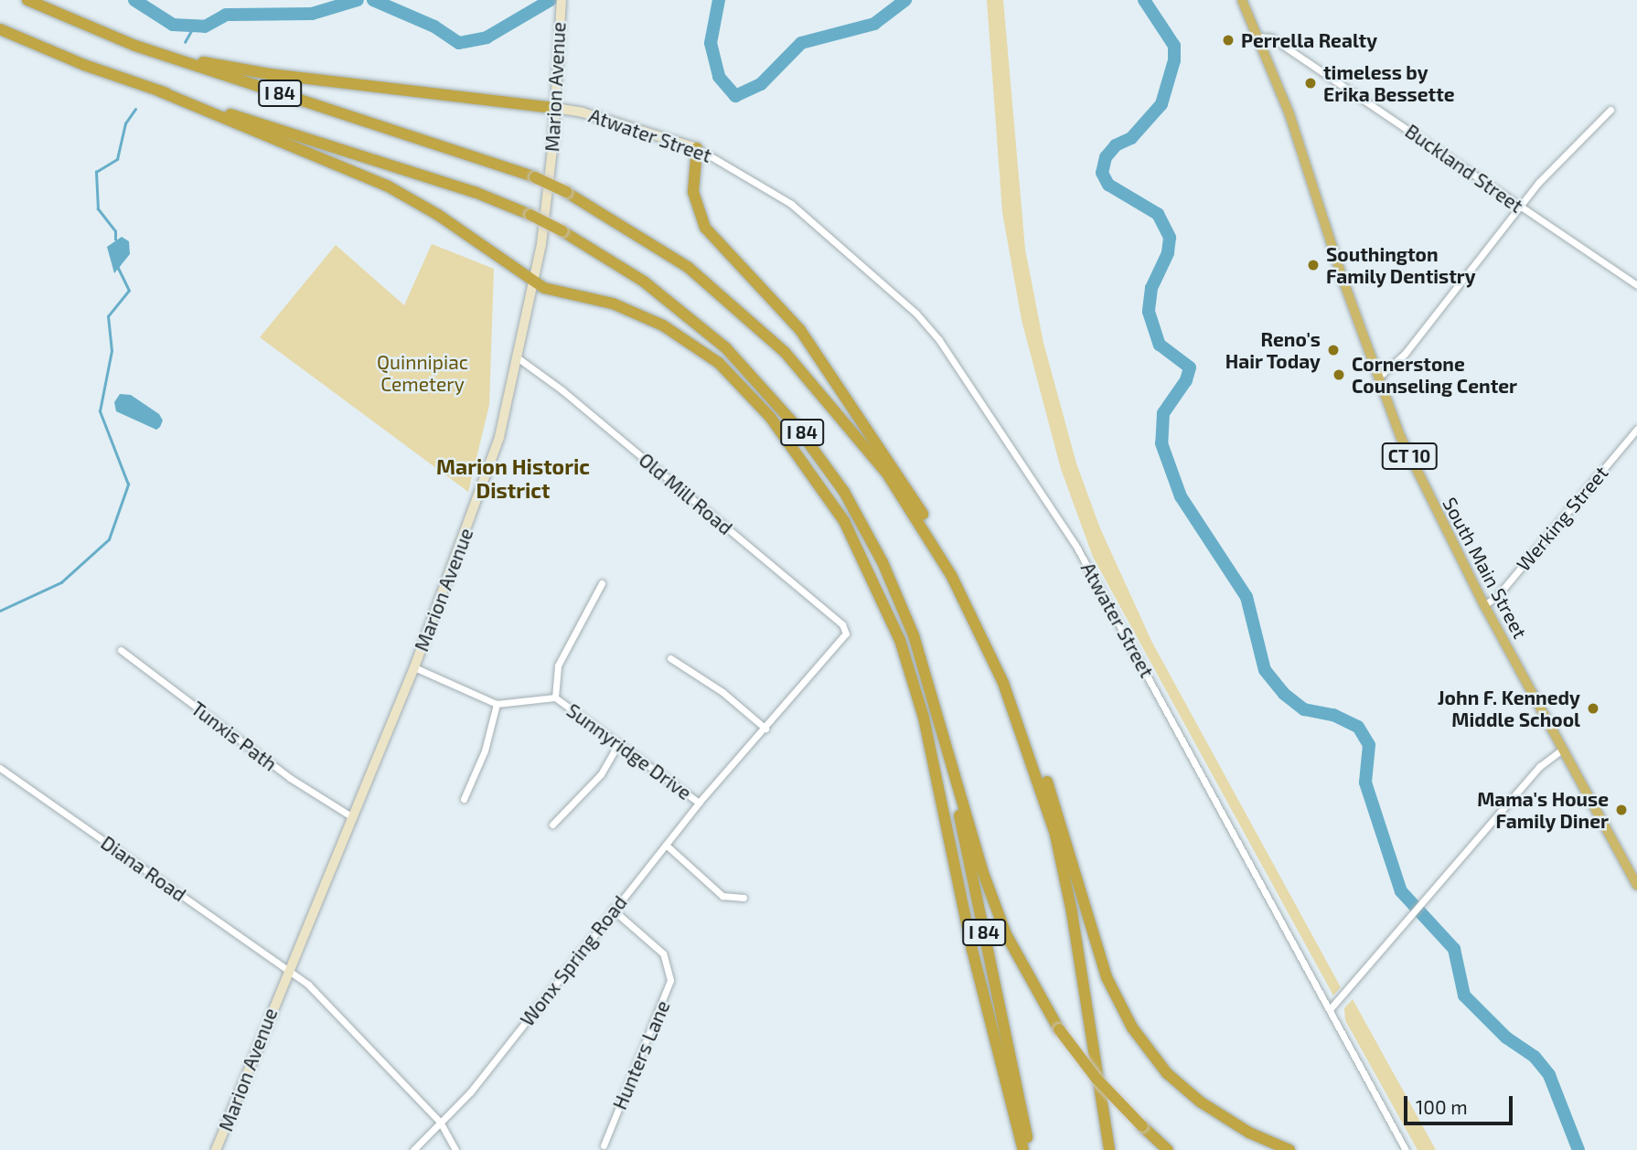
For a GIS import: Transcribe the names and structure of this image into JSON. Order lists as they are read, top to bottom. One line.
{"streets":{"highway":["I 84","CT 10","South Main Street"],"main road":["Marion Avenue","Atwater Street"],"street":["Buckland Street","Old Mill Road","Werking Street","Tunxis Path","Sunnyridge Drive","Diana Road","Wonx Spring Road","Hunters Lane"]},"crossings":[["Marion Avenue","Atwater Street"],["Marion Avenue","Old Mill Road"],["Marion Avenue","Tunxis Path"],["Marion Avenue","Sunnyridge Drive"],["Marion Avenue","Diana Road"],["Buckland Street","South Main Street"],["Old Mill Road","Wonx Spring Road"],["Werking Street","South Main Street"],["Sunnyridge Drive","Wonx Spring Road"],["Wonx Spring Road","Hunters Lane"]],"districts":["Marion Historic District"],"parks":["Quinnipiac Cemetery"],"places":["Perrella Realty","timeless by Erika Bessette","Southington Family Dentistry","Reno's Hair Today","Cornerstone Counseling Center","John F. Kennedy Middle School","Mama's House Family Diner"],"scale_bar":"100 m"}
